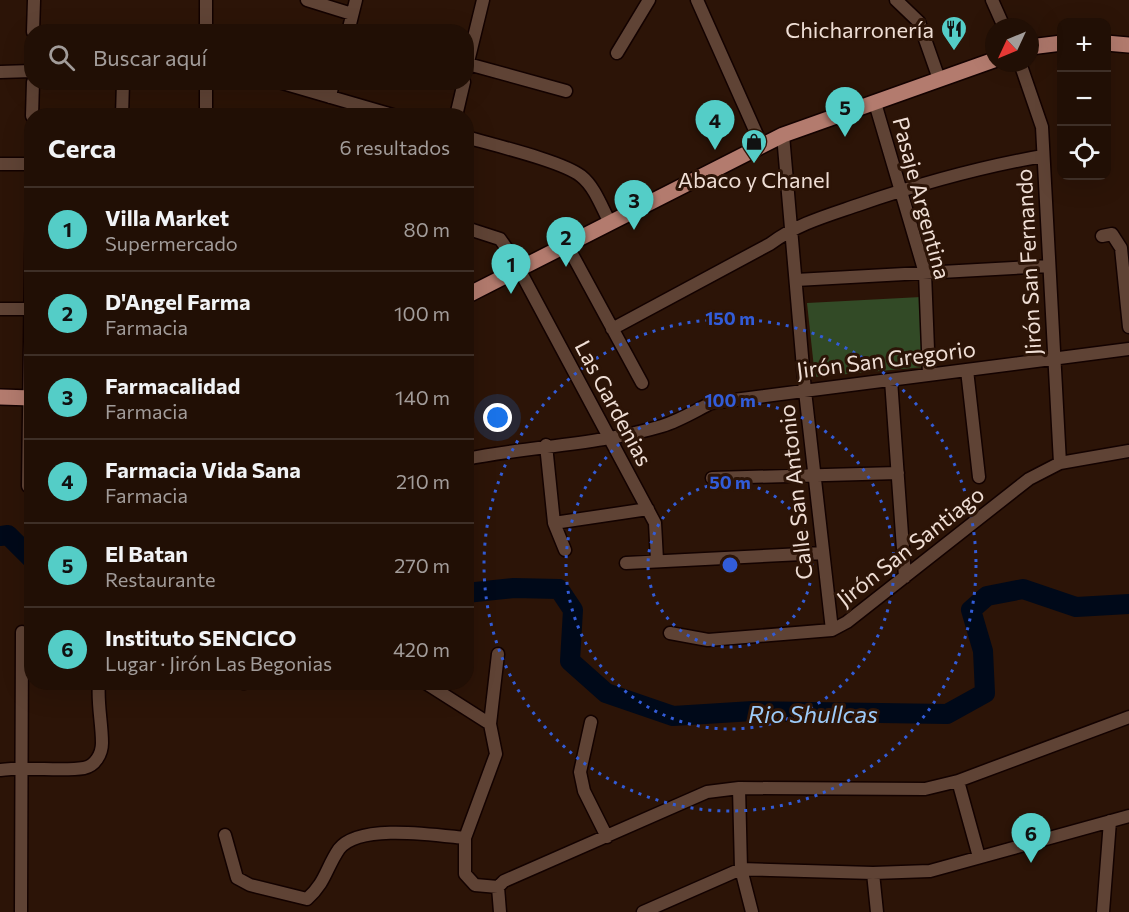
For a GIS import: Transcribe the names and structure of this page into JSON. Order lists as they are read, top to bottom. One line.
{"streets":{"street":["Pasaje Argentina","Jirón San Fernando","Jirón San Gregorio","Las Gardenias","Calle San Antonio","Jirón San Santiago"]},"crossings":[["Pasaje Argentina","Jirón San Gregorio"],["Jirón San Fernando","Jirón San Gregorio"],["Jirón San Fernando","Jirón San Santiago"],["Jirón San Gregorio","Las Gardenias"],["Jirón San Gregorio","Calle San Antonio"],["Calle San Antonio","Jirón San Santiago"]],"water":["Rio Shullcas"],"places":{"restaurant":["Chicharronería"],"shop":["Abaco y Chanel"]},"north":"bottom left","page":{"map_buttons":["+","−"],"search":"Buscar aquí","pins":["5","4","3","2","1","6"],"heading":["Cerca","6 resultados"],"list":[{"mark":"1","name":"Villa Market","note":"Supermercado","value":"80 m"},{"mark":"2","name":"D'Angel Farma","note":"Farmacia","value":"100 m"},{"mark":"3","name":"Farmacalidad","note":"Farmacia","value":"140 m"},{"mark":"4","name":"Farmacia Vida Sana","note":"Farmacia","value":"210 m"},{"mark":"5","name":"El Batan","note":"Restaurante","value":"270 m"},{"mark":"6","name":"Instituto SENCICO","note":"Lugar · Jirón Las Begonias","value":"420 m"}]},"rings":["150 m","100 m","50 m"]}
